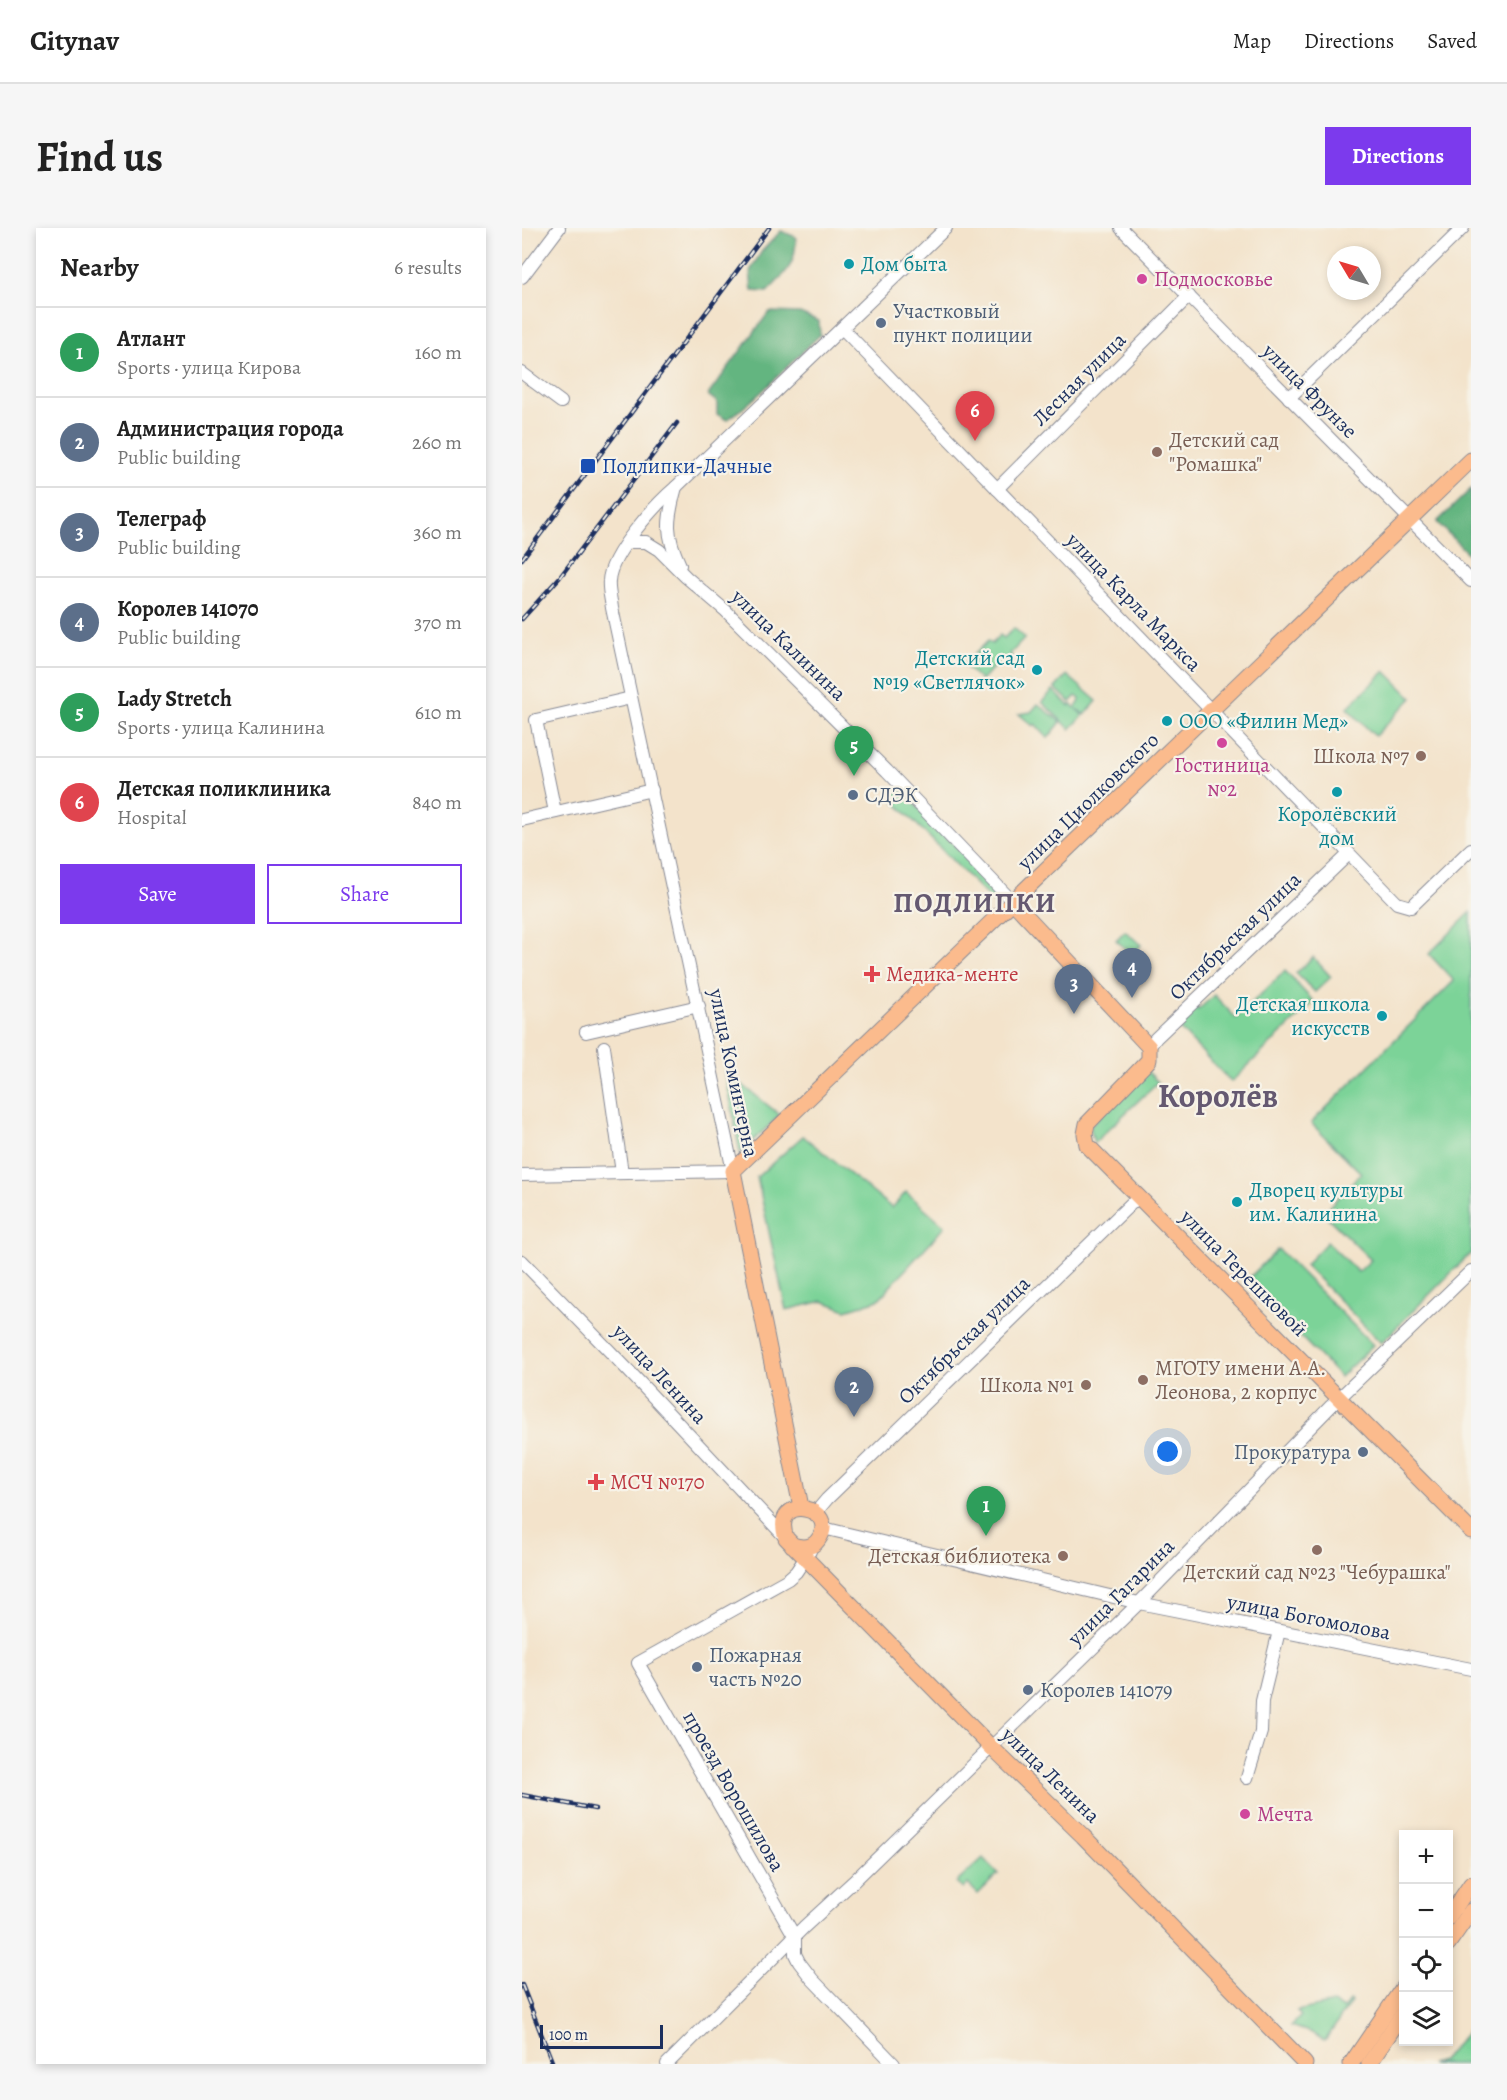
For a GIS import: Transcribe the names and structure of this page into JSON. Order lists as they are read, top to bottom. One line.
{"streets":{"main road":["улица Калинина","улица Циолковского","улица Коминтерна","улица Терешковой","улица Ленина"],"street":["Лесная улица","улица Фрунзе","улица Карла Маркса","Октябрьская улица","улица Гагарина","улица Богомолова","проезд Ворошилова"]},"crossings":[["Лесная улица","улица Фрунзе"],["Лесная улица","улица Карла Маркса"],["улица Фрунзе","улица Циолковского"],["улица Карла Маркса","улица Циолковского"],["улица Карла Маркса","Октябрьская улица"],["улица Карла Маркса","улица Коминтерна"],["улица Калинина","улица Циолковского"],["улица Калинина","Октябрьская улица"],["улица Калинина","улица Коминтерна"],["улица Калинина","улица Терешковой"],["улица Циолковского","улица Коминтерна"],["Октябрьская улица","улица Коминтерна"],["Октябрьская улица","улица Терешковой"],["Октябрьская улица","улица Ленина"],["Октябрьская улица","улица Богомолова"],["Октябрьская улица","проезд Ворошилова"],["улица Коминтерна","улица Ленина"],["улица Коминтерна","улица Богомолова"],["улица Коминтерна","проезд Ворошилова"],["улица Терешковой","улица Гагарина"],["улица Ленина","улица Гагарина"],["улица Ленина","улица Богомолова"],["улица Ленина","проезд Ворошилова"],["улица Гагарина","улица Богомолова"],["улица Гагарина","проезд Ворошилова"],["улица Богомолова","проезд Ворошилова"]],"districts":["ПОДЛИПКИ","Королёв"],"places":{"other":["Дом быта","Подмосковье","Участковый пункт полиции","Детский сад \"Ромашка\"","Детский сад №19 «Светлячок»","ООО «Филин Мед»","Гостиница №2","Школа №7","Королёвский дом","СДЭК","Детская школа искусств","Дворец культуры им. Калинина","МГОТУ имени А.А. Леонова, 2 корпус","Школа №1","Прокуратура","Детский сад №23 \"Чебурашка\"","Детская библиотека","Пожарная часть №20","Королев 141079","Мечта"],"transit":["Подлипки-Дачные"],"health":["Медика-менте","МСЧ №170"]},"scale_bar":"100 m","north":"top left","page":{"header":"Citynav","nav":["Map","Directions","Saved"],"buttons":["Directions",["Save","Share"]],"title":"Find us","heading":["Nearby","6 results"],"list":[{"mark":"1","name":"Атлант","note":"Sports · улица Кирова","value":"160 m"},{"mark":"2","name":"Администрация города","note":"Public building","value":"260 m"},{"mark":"3","name":"Телеграф","note":"Public building","value":"360 m"},{"mark":"4","name":"Королев 141070","note":"Public building","value":"370 m"},{"mark":"5","name":"Lady Stretch","note":"Sports · улица Калинина","value":"610 m"},{"mark":"6","name":"Детская поликлиника","note":"Hospital","value":"840 m"}],"pins":["6","5","4","3","2","1"],"map_buttons":["+","−"],"scale":"100 m"}}
